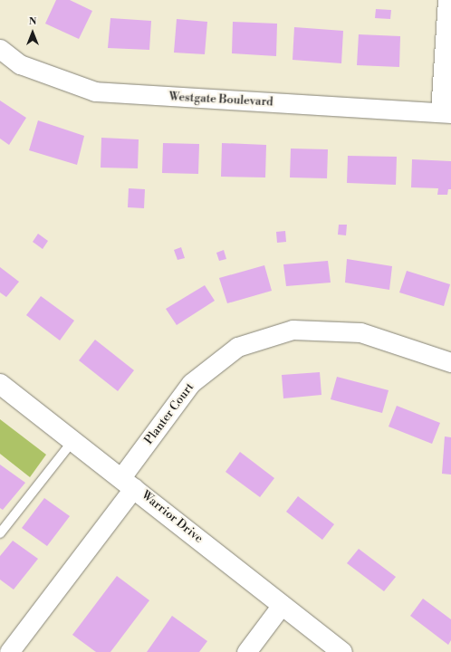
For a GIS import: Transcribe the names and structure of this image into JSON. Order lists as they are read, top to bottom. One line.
{"streets":{"street":["Westgate Boulevard","Planter Court","Warrior Drive"]},"crossings":[["Planter Court","Warrior Drive"]],"north":"top"}
